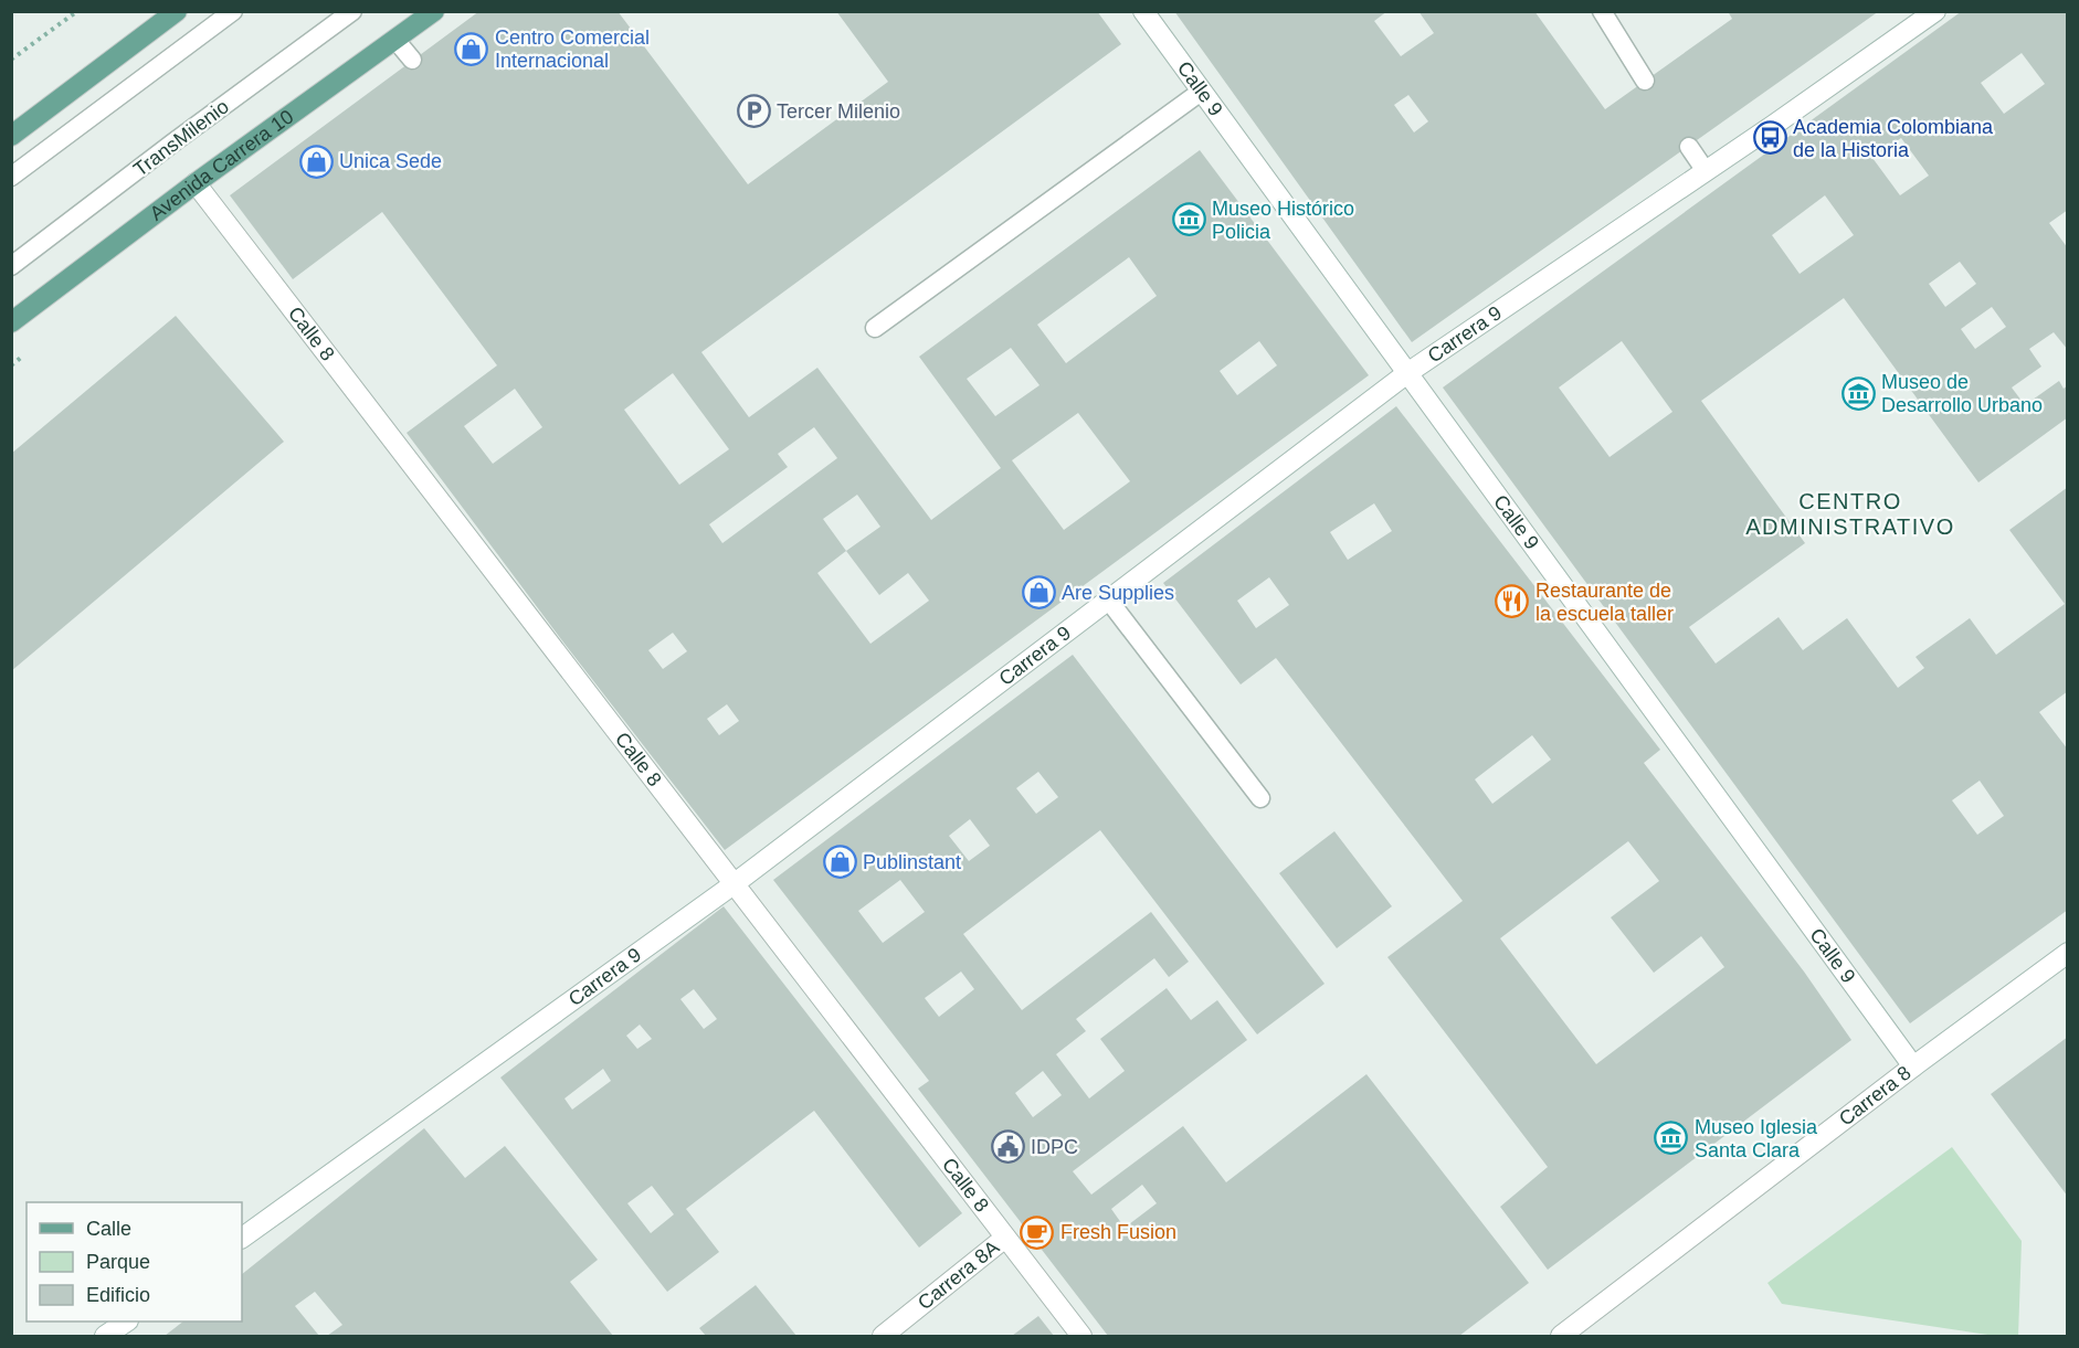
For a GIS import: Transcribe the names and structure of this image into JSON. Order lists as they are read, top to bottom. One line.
{"streets":{"main road":["Avenida Carrera 10"],"street":["Calle 9","Carrera 9","Calle 8","Carrera 8","Carrera 8A"],"lane":["TransMilenio"]},"crossings":[["Calle 9","Carrera 9"],["Calle 9","Carrera 8"],["Avenida Carrera 10","Calle 8"],["Carrera 9","Calle 8"],["Calle 8","Carrera 8A"]],"districts":["CENTRO ADMINISTRATIVO"],"places":{"shop":["Centro Comercial Internacional","Unica Sede","Are Supplies","Publinstant"],"parking":["Tercer Milenio"],"bus stop":["Academia Colombiana de la Historia"],"museum":["Museo Histórico Policia","Museo de Desarrollo Urbano","Museo Iglesia Santa Clara"],"restaurant":["Restaurante de la escuela taller"],"public building":["IDPC"],"cafe":["Fresh Fusion"]},"legend":["Calle","Parque","Edificio"]}
